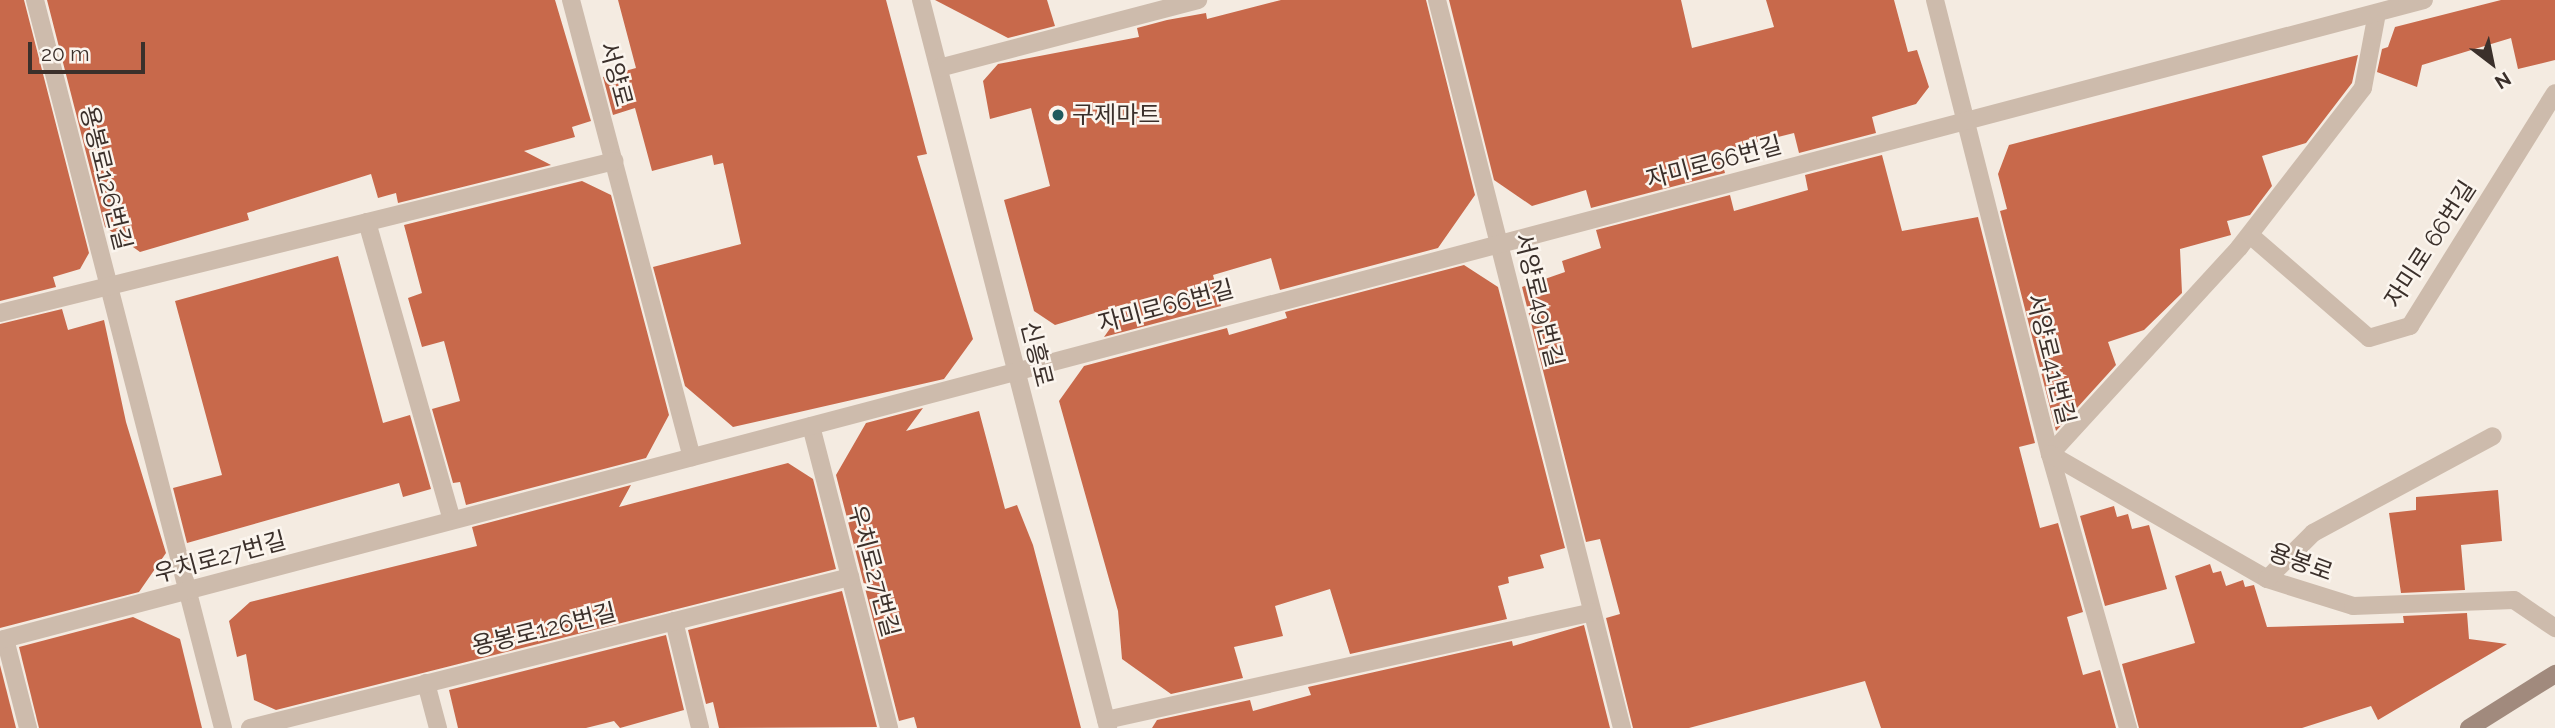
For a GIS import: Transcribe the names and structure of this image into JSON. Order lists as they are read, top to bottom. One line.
{"streets":{"lane":["서양로","자미로66번길","용봉로126번길","자미로 66번길","서양로49번길","신흥로","서양로41번길","우치로27번길","용봉로"]},"crossings":[["서양로","용봉로126번길"],["자미로66번길","서양로49번길"],["자미로66번길","신흥로"],["자미로66번길","서양로41번길"],["자미로66번길","우치로27번길"],["용봉로126번길","우치로27번길"],["서양로49번길","신흥로"],["신흥로","우치로27번길"],["서양로41번길","용봉로"]],"places":["구제마트"],"scale_bar":"20 m","north":"bottom right"}
